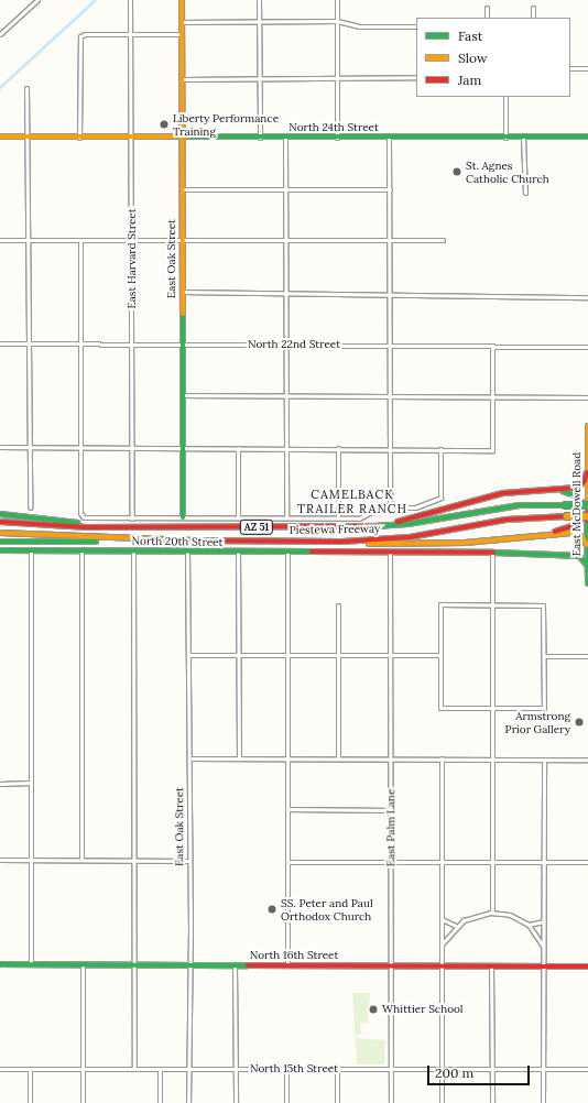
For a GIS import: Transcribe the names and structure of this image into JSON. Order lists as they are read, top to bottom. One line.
{"streets":{"main road":["North 24th Street","East Oak Street","East McDowell Road","AZ 51","Piestewa Freeway","North 20th Street","North 16th Street"],"street":["East Harvard Street","North 22nd Street","East Palm Lane","North 15th Street"]},"crossings":[["North 24th Street","East Harvard Street"],["North 24th Street","East Oak Street"],["East Harvard Street","North 22nd Street"],["East Oak Street","North 22nd Street"],["East Oak Street","North 20th Street"],["East Oak Street","North 16th Street"],["East Oak Street","North 15th Street"],["East McDowell Road","Piestewa Freeway"],["East McDowell Road","North 20th Street"],["North 20th Street","East Palm Lane"],["East Palm Lane","North 16th Street"],["East Palm Lane","North 15th Street"]],"districts":["CAMELBACK TRAILER RANCH"],"places":["Liberty Performance Training","St. Agnes Catholic Church","Armstrong Prior Gallery","SS. Peter and Paul Orthodox Church","Whittier School"],"legend":["Fast","Slow","Jam"],"scale_bar":"200 m"}
